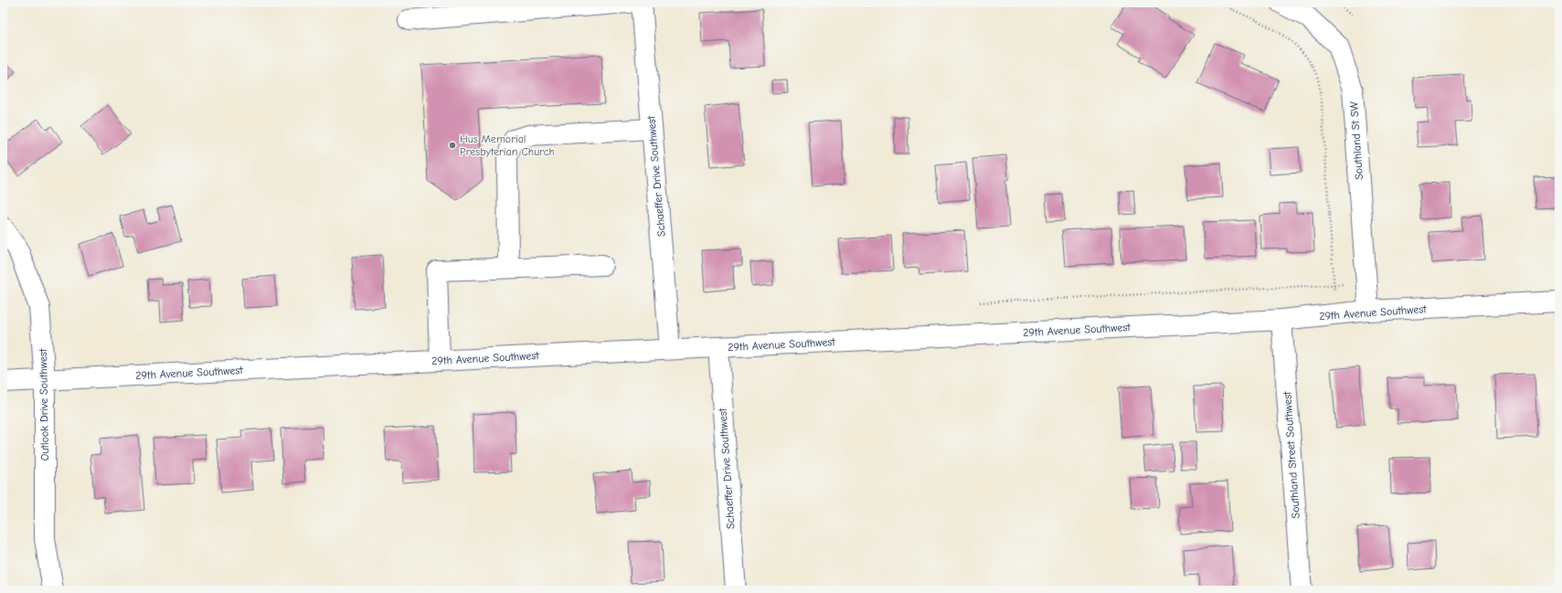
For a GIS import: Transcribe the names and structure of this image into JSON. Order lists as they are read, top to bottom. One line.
{"streets":{"street":["Southland St SW","Schaeffer Drive Southwest","29th Avenue Southwest","Outlook Drive Southwest","Southland Street Southwest"]},"crossings":[["Southland St SW","29th Avenue Southwest"],["Schaeffer Drive Southwest","29th Avenue Southwest"],["29th Avenue Southwest","Outlook Drive Southwest"],["29th Avenue Southwest","Southland Street Southwest"]],"places":["Hus Memorial Presbyterian Church"]}
